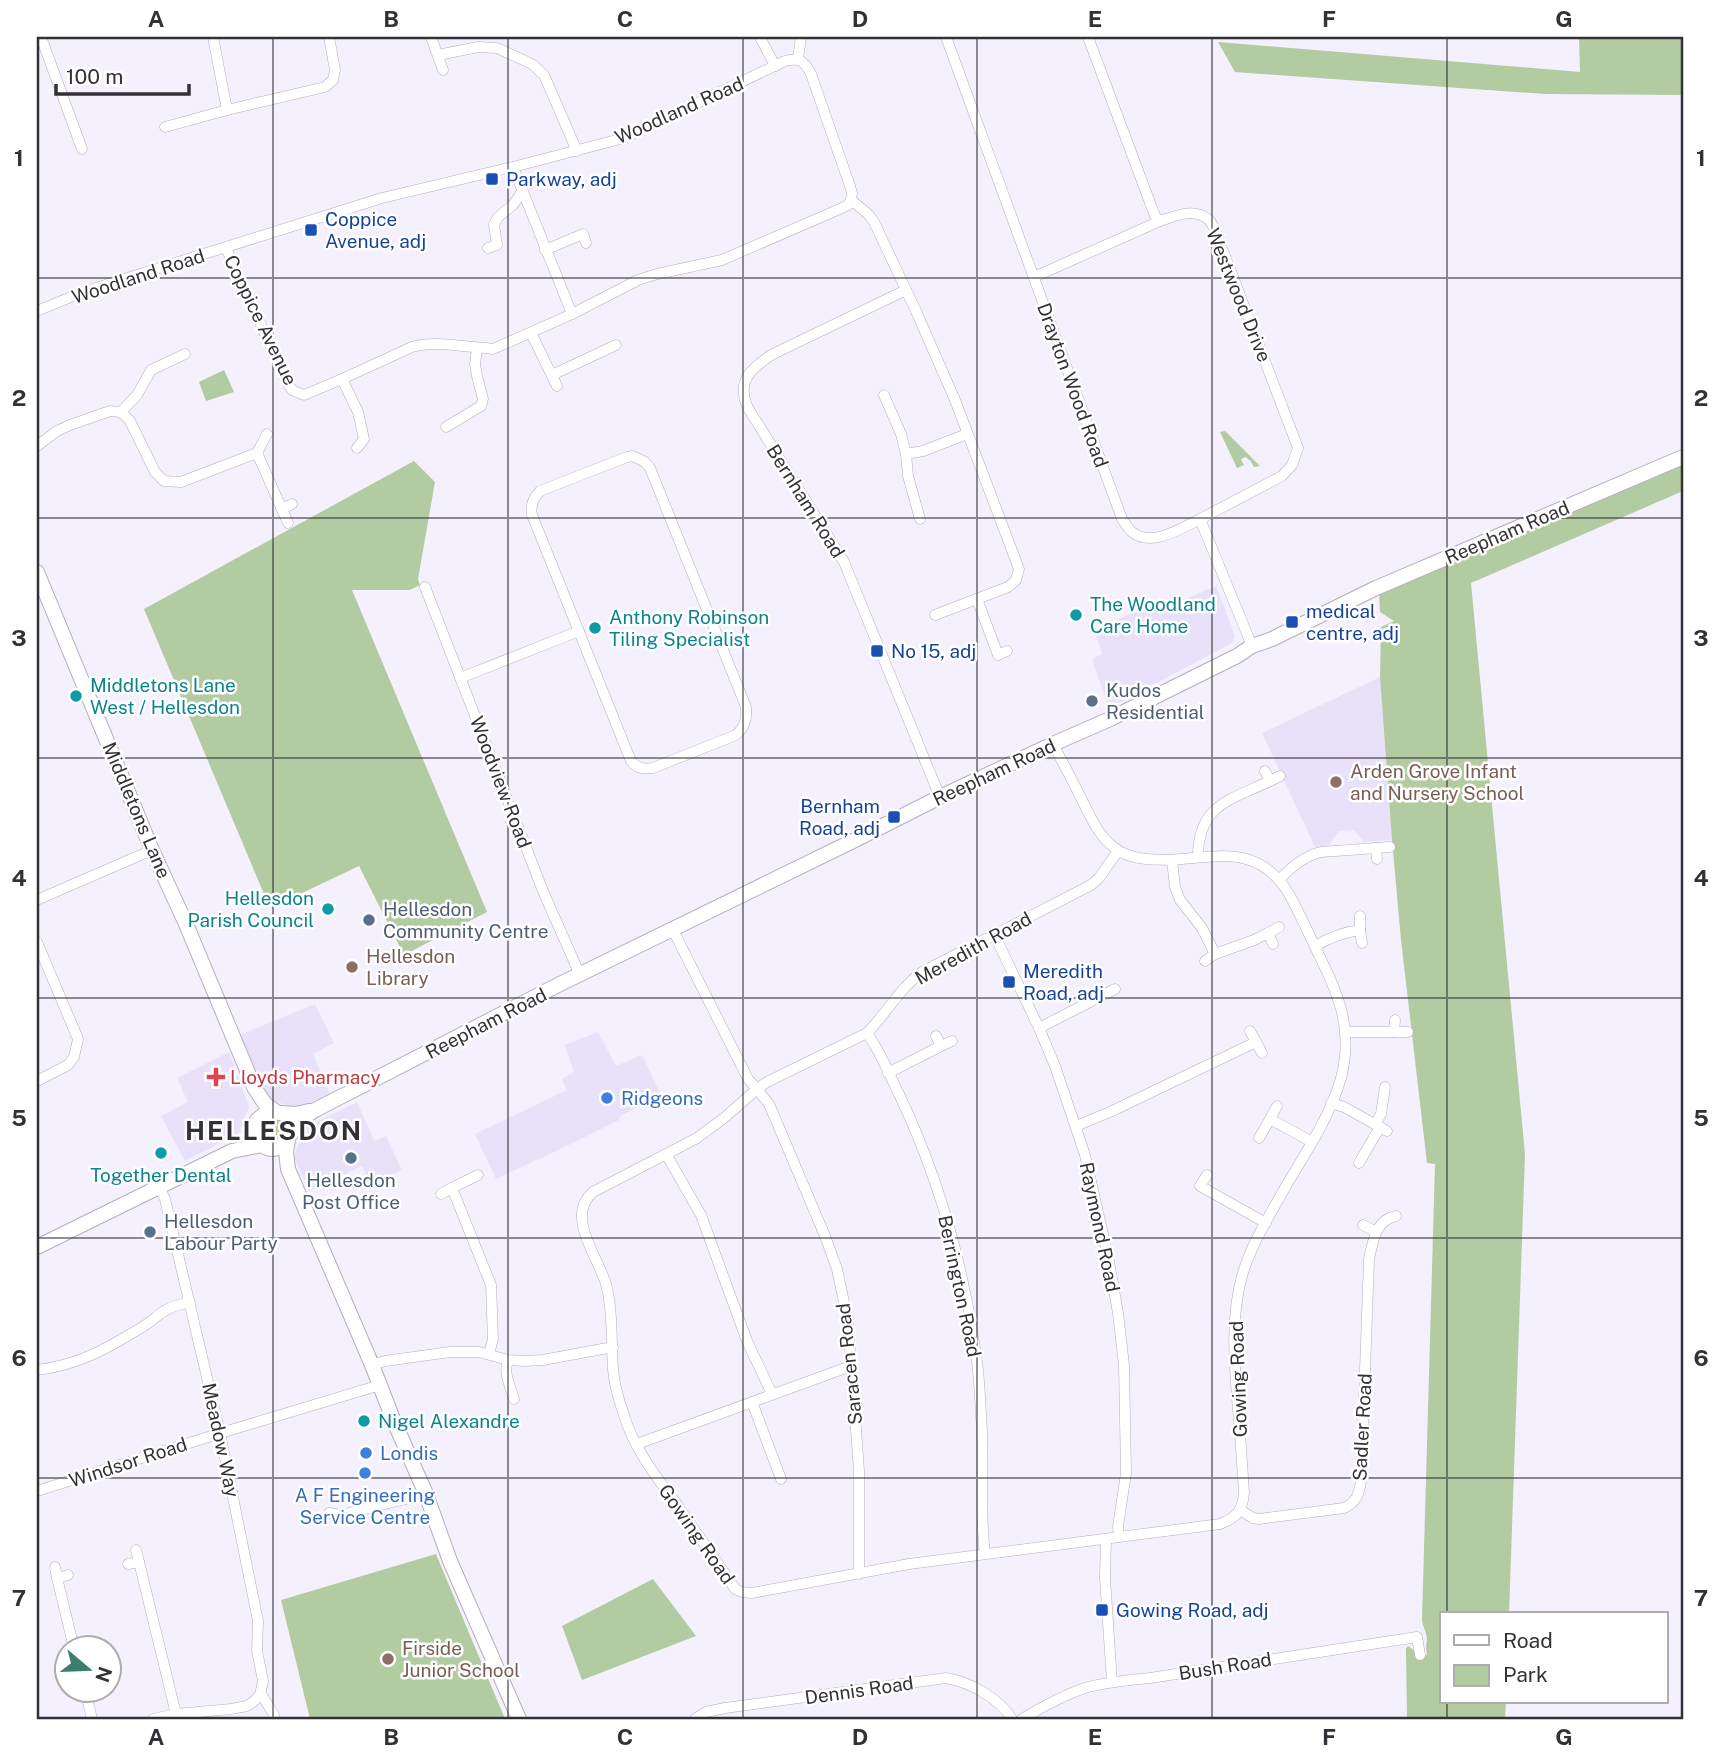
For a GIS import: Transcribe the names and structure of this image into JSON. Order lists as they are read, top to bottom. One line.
{"streets":{"street":["Woodland Road","Westwood Drive","Coppice Avenue","Drayton Wood Road","Bernham Road","Reepham Road","Woodview Road","Middletons Lane","Meredith Road","Raymond Road","Berrington Road","Saracen Road","Gowing Road","Sadler Road","Meadow Way","Windsor Road","Bush Road","Dennis Road"]},"crossings":[["Woodland Road","Coppice Avenue"],["Westwood Drive","Drayton Wood Road"],["Bernham Road","Reepham Road"],["Reepham Road","Woodview Road"],["Reepham Road","Middletons Lane"],["Reepham Road","Meadow Way"],["Meredith Road","Raymond Road"],["Meredith Road","Berrington Road"],["Meredith Road","Saracen Road"],["Meredith Road","Gowing Road"],["Raymond Road","Gowing Road"],["Berrington Road","Gowing Road"],["Saracen Road","Gowing Road"],["Gowing Road","Sadler Road"],["Meadow Way","Windsor Road"]],"districts":["HELLESDON"],"places":{"transit":["Parkway, adj","Coppice Avenue, adj","medical centre, adj","No 15, adj","Bernham Road, adj","Meredith Road, adj","Gowing Road, adj"],"other":["The Woodland Care Home","Anthony Robinson Tiling Specialist","Middletons Lane West / Hellesdon","Kudos Residential","Arden Grove Infant and Nursery School","Hellesdon Parish Council","Hellesdon Community Centre","Hellesdon Library","Ridgeons","Together Dental","Hellesdon Post Office","Hellesdon Labour Party","Nigel Alexandre","Londis","A F Engineering Service Centre","Firside Junior School"],"health":["Lloyds Pharmacy"]},"legend":["Road","Park"],"scale_bar":"100 m","north":"right","grid":{"columns":["A","B","C","D","E","F","G"],"rows":["1","2","3","4","5","6","7"]}}
